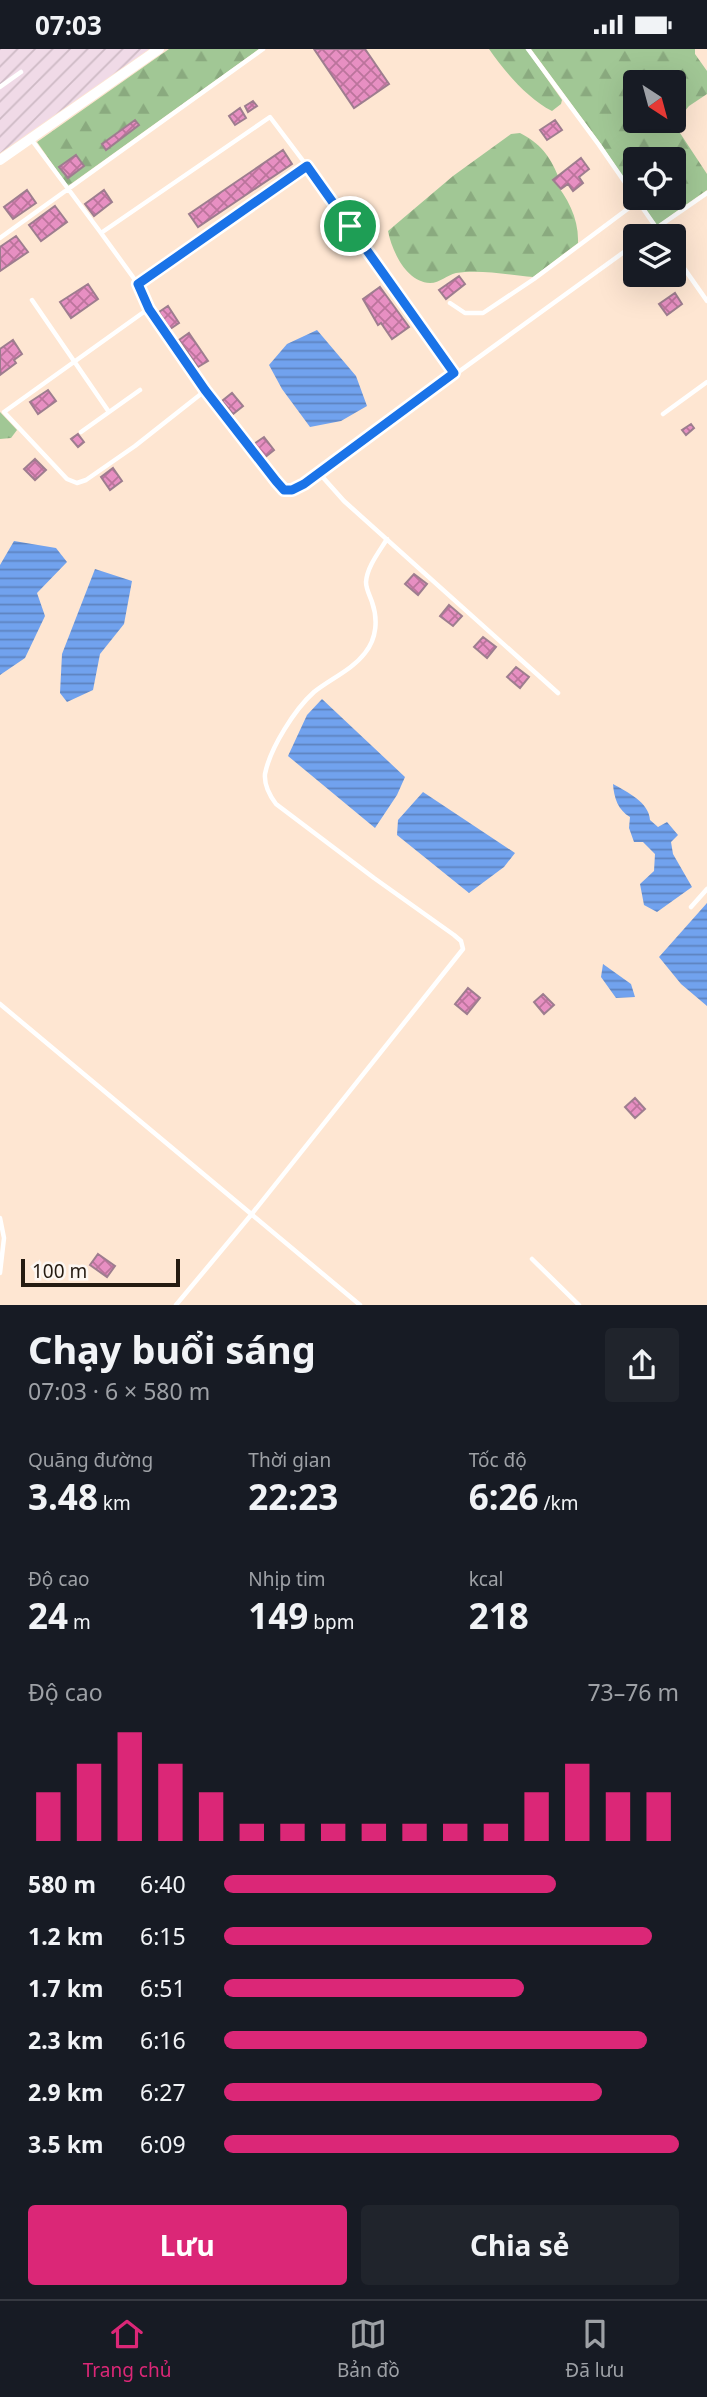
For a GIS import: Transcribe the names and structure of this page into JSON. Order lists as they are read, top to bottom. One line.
{"scale_bar":"100 m","north":"bottom right","page":{"status":"07:03","scale":"100 m","heading":["Chạy buổi sáng","07:03 · 6 × 580 m"],"stats":[["Quãng đường","3.48 km"],["Thời gian","22:23"],["Tốc độ","6:26 /km"],["Độ cao","24 m"],["Nhịp tim","149 bpm"],["kcal","218"]],"chart":["Độ cao","73–76 m"],"list":[{"name":"580 m","note":"6:40"},{"name":"1.2 km","note":"6:15"},{"name":"1.7 km","note":"6:51"},{"name":"2.3 km","note":"6:16"},{"name":"2.9 km","note":"6:27"},{"name":"3.5 km","note":"6:09"}],"buttons":["Lưu","Chia sẻ"],"tabs":["Trang chủ","Bản đồ","Đã lưu"]}}
